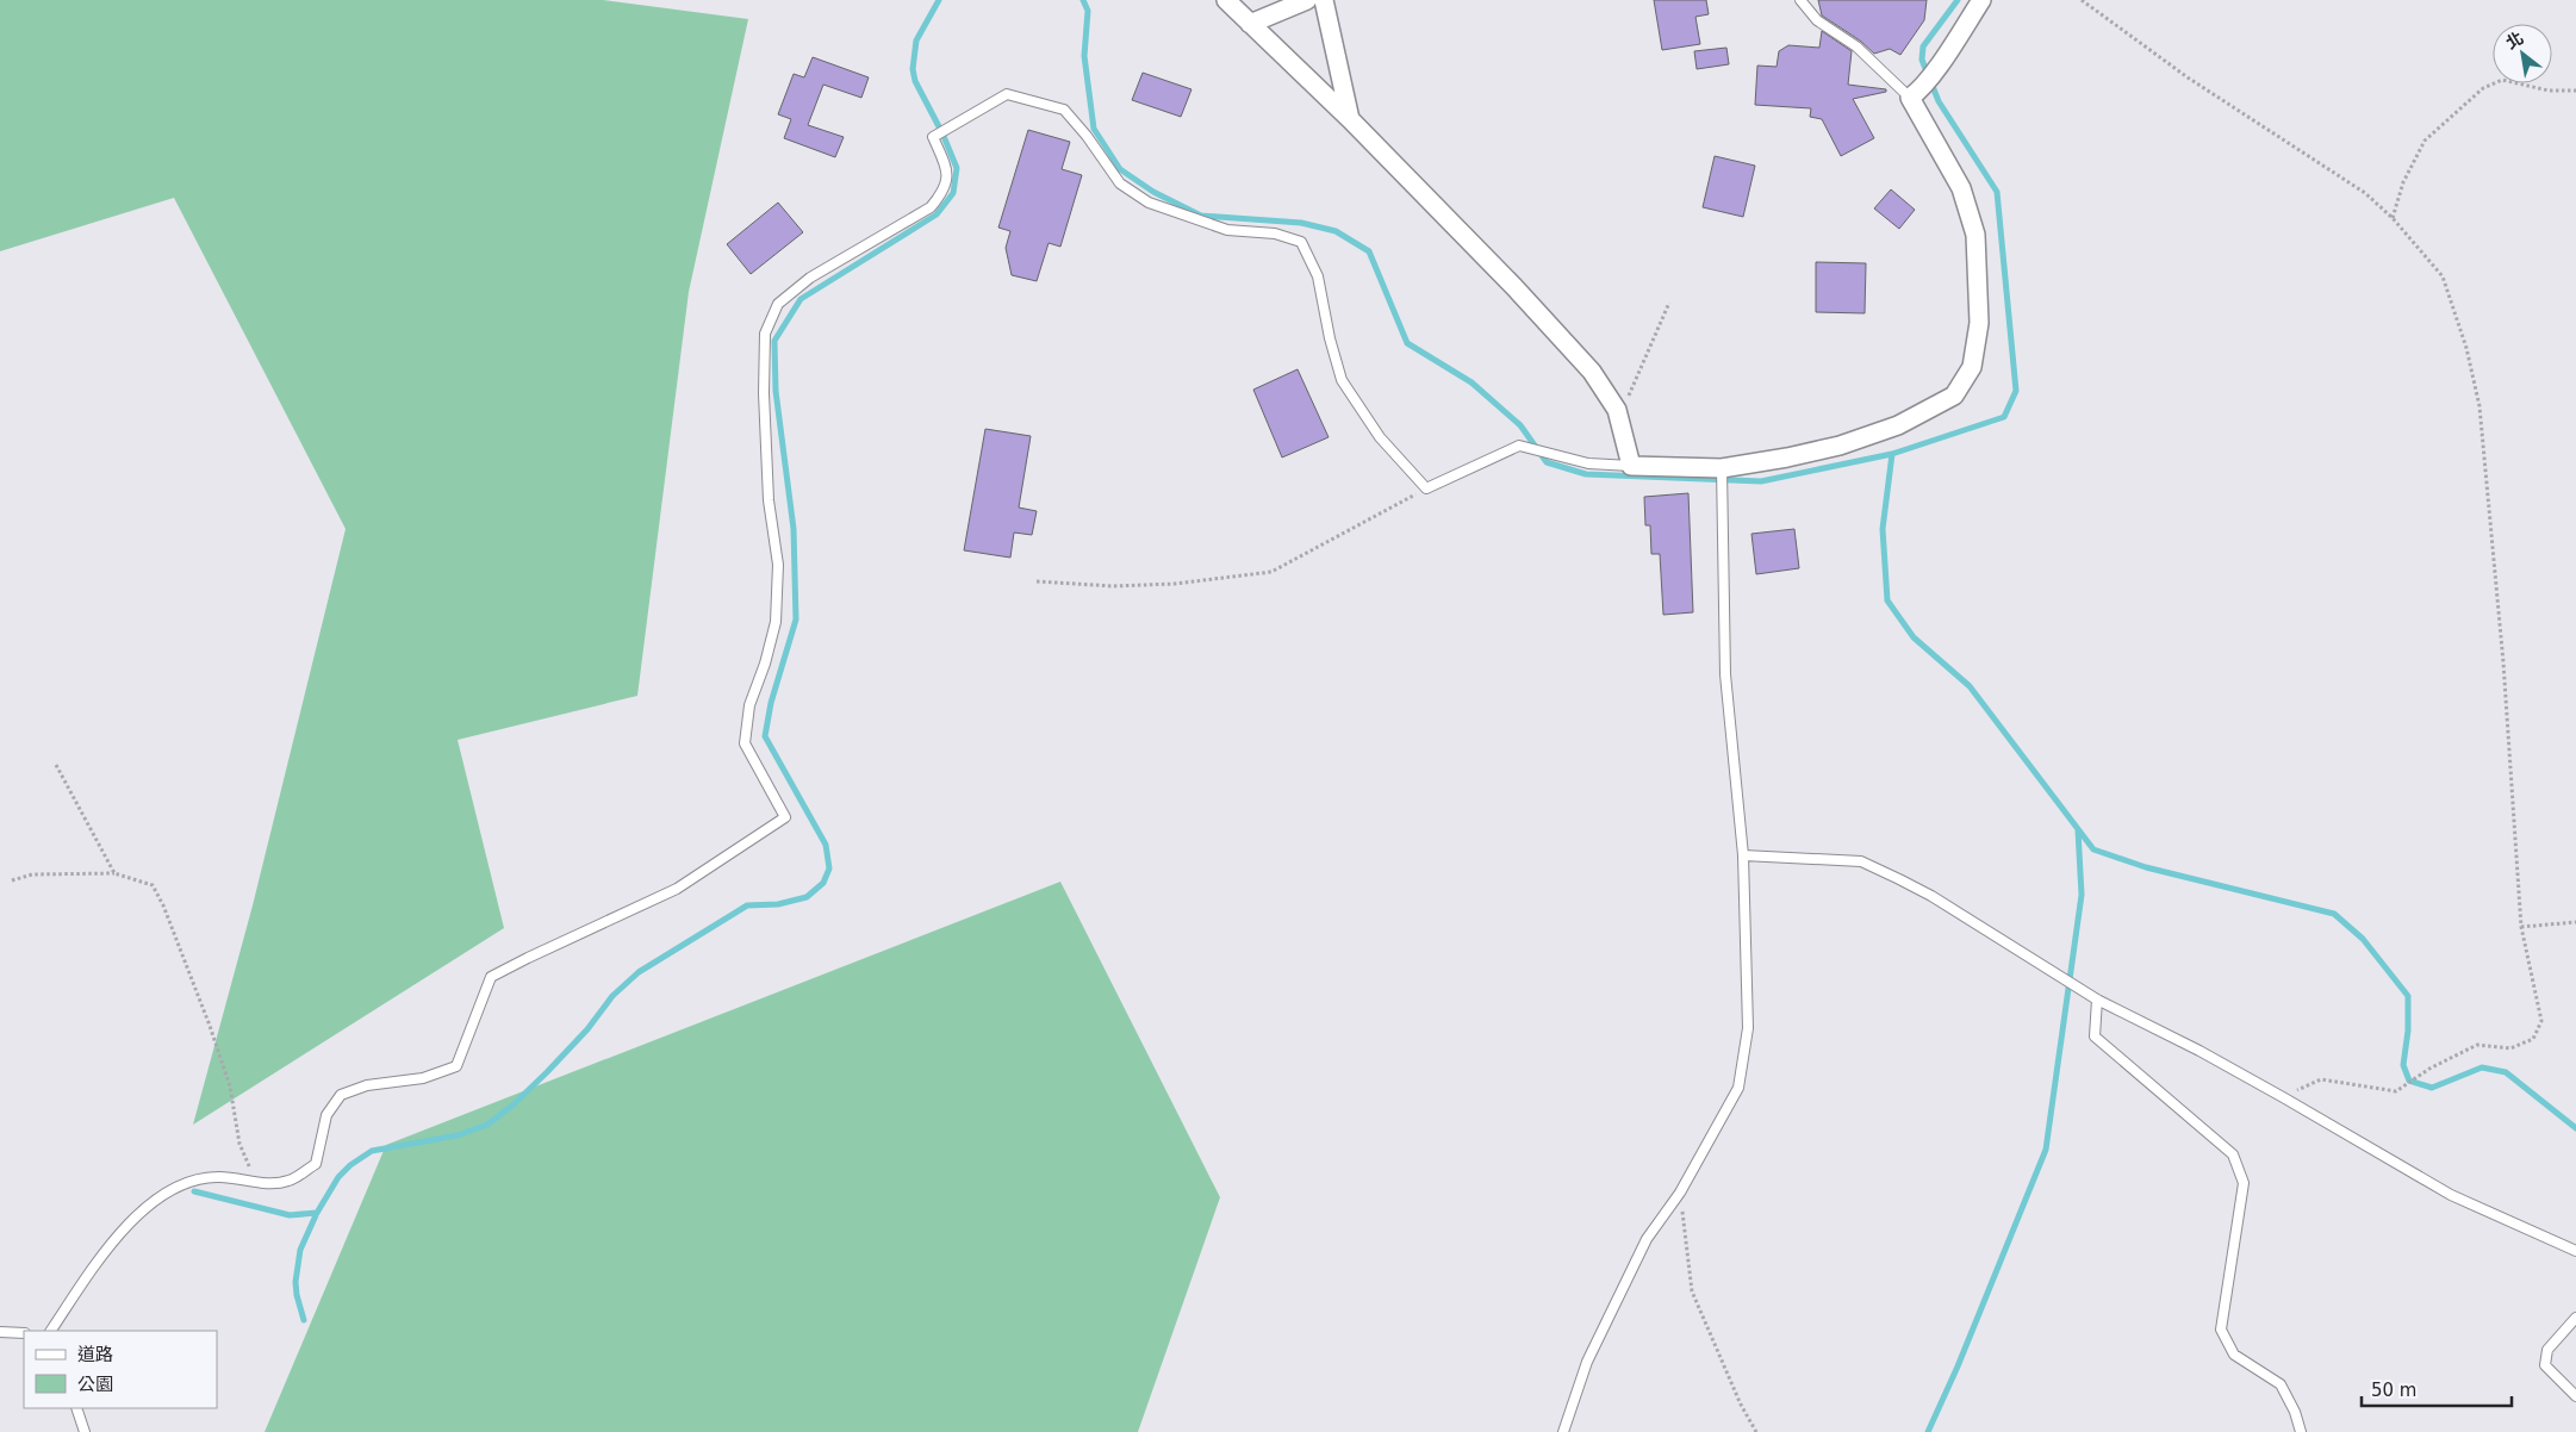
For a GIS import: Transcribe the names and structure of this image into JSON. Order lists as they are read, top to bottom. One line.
{"legend":["道路","公園"],"scale_bar":"50 m","north":"top left"}
